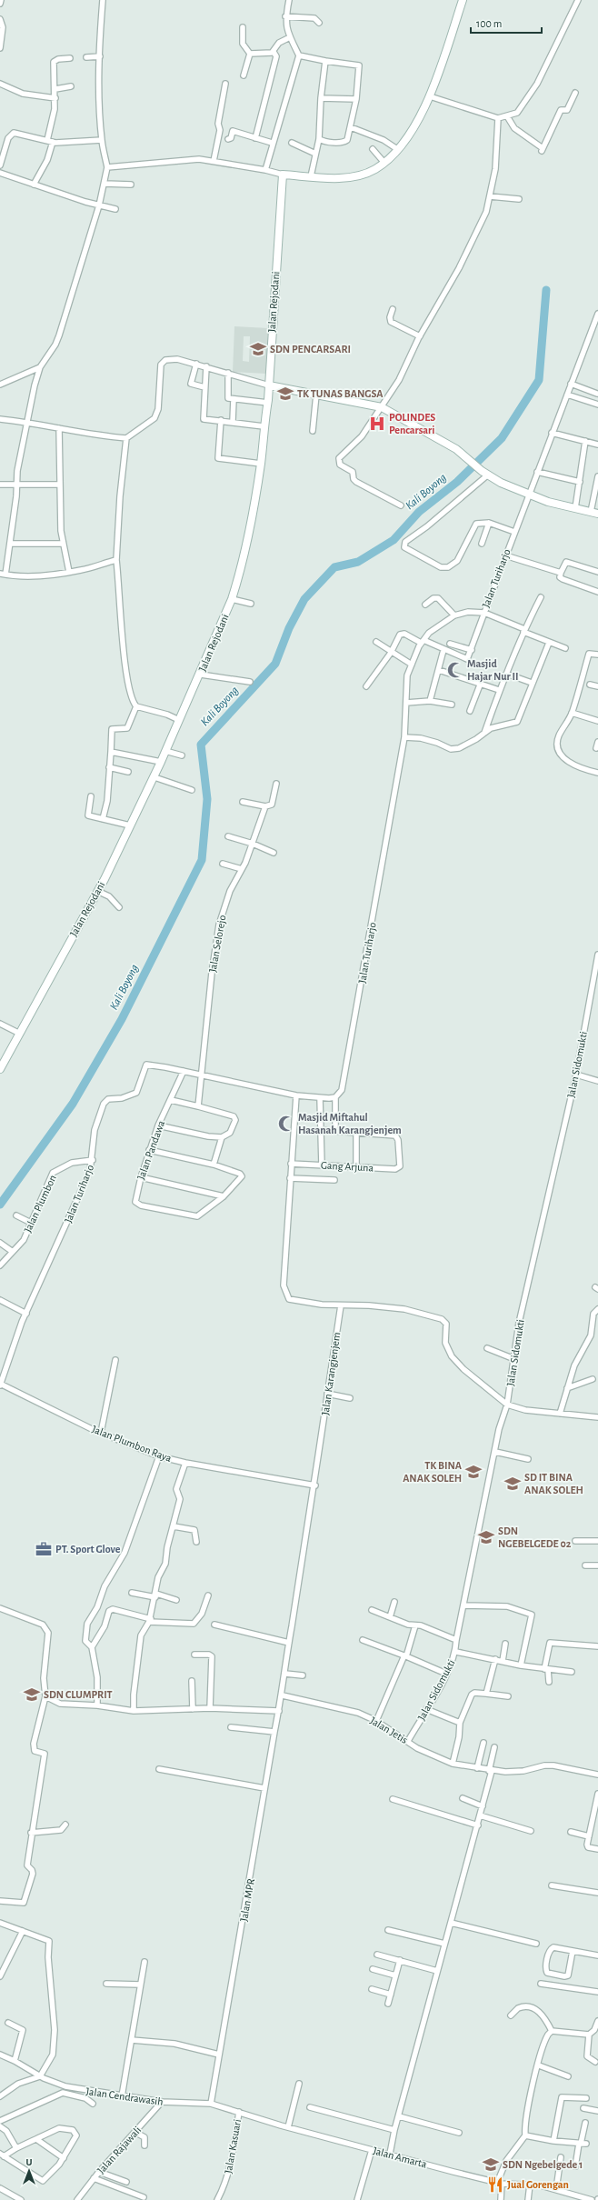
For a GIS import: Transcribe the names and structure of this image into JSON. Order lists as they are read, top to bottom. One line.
{"streets":{"main road":["Jalan Rejodani"],"street":["Jalan Turiharjo","Jalan Selorejo","Jalan Sidomukti","Jalan Pandawa","Gang Arjuna","Jalan Plumbon","Jalan Karangjenjem","Jalan Plumbon Raya","Jalan Jetis","Jalan MPR","Jalan Cendrawasih","Jalan Kasuari","Jalan Rajawali","Jalan Amarta"]},"crossings":[["Jalan Turiharjo","Jalan Selorejo"],["Jalan Turiharjo","Jalan Pandawa"],["Jalan Turiharjo","Jalan Plumbon"],["Jalan Turiharjo","Jalan Plumbon Raya"],["Jalan Sidomukti","Jalan Jetis"],["Jalan Karangjenjem","Jalan Plumbon Raya"],["Jalan Karangjenjem","Jalan Jetis"],["Jalan Karangjenjem","Jalan MPR"],["Jalan Jetis","Jalan MPR"],["Jalan MPR","Jalan Cendrawasih"],["Jalan MPR","Jalan Amarta"],["Jalan Cendrawasih","Jalan Rajawali"],["Jalan Cendrawasih","Jalan Amarta"],["Jalan Kasuari","Jalan Amarta"]],"water":["Kali Boyong"],"places":{"school or university":["SDN PENCARSARI","TK TUNAS BANGSA","TK BINA ANAK SOLEH","SD IT BINA ANAK SOLEH","SDN NGEBELGEDE 02","SDN CLUMPRIT","SDN Ngebelgede 1"],"hospital":["POLINDES Pencarsari"],"mosque":["Masjid Hajar Nur II","Masjid Miftahul Hasanah Karangjenjem"],"office":["PT. Sport Glove"],"restaurant":["Jual Gorengan"]},"scale_bar":"100 m","north":"top"}
